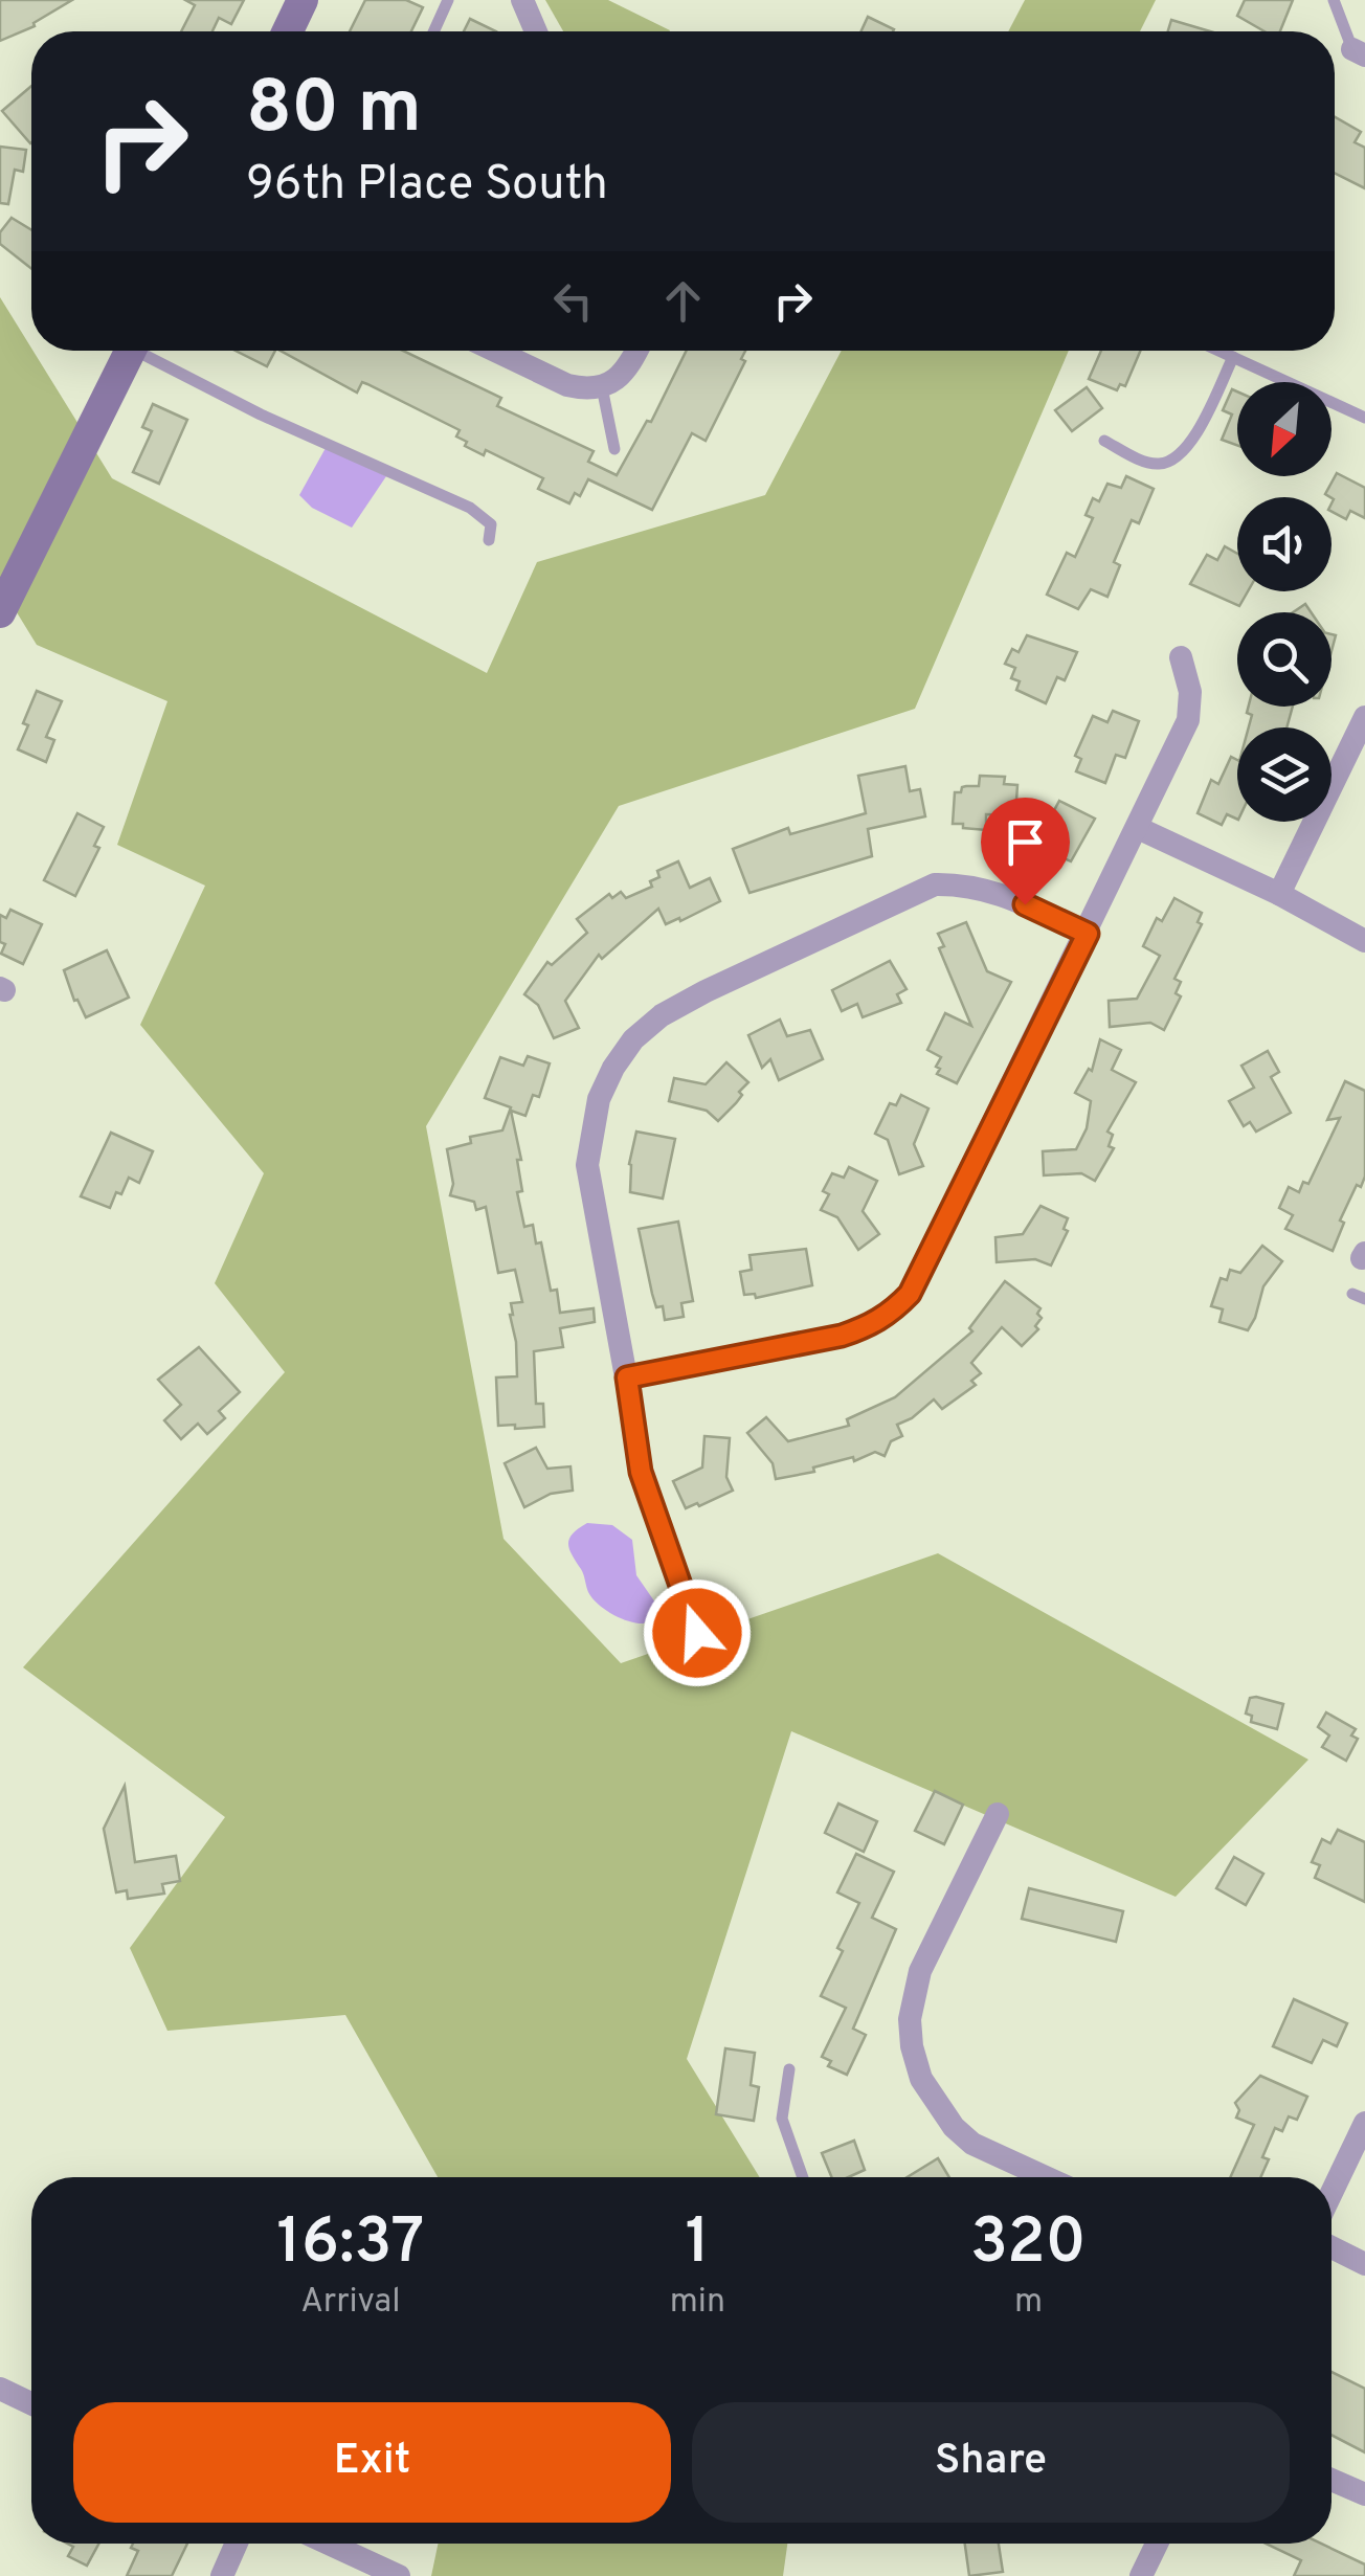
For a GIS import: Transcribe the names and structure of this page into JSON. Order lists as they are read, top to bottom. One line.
{"north":"bottom left","page":{"turn":["80 m","96th Place South"],"eta":["16:37","Arrival","1","min","320","m"],"buttons":["Exit","Share"]}}
